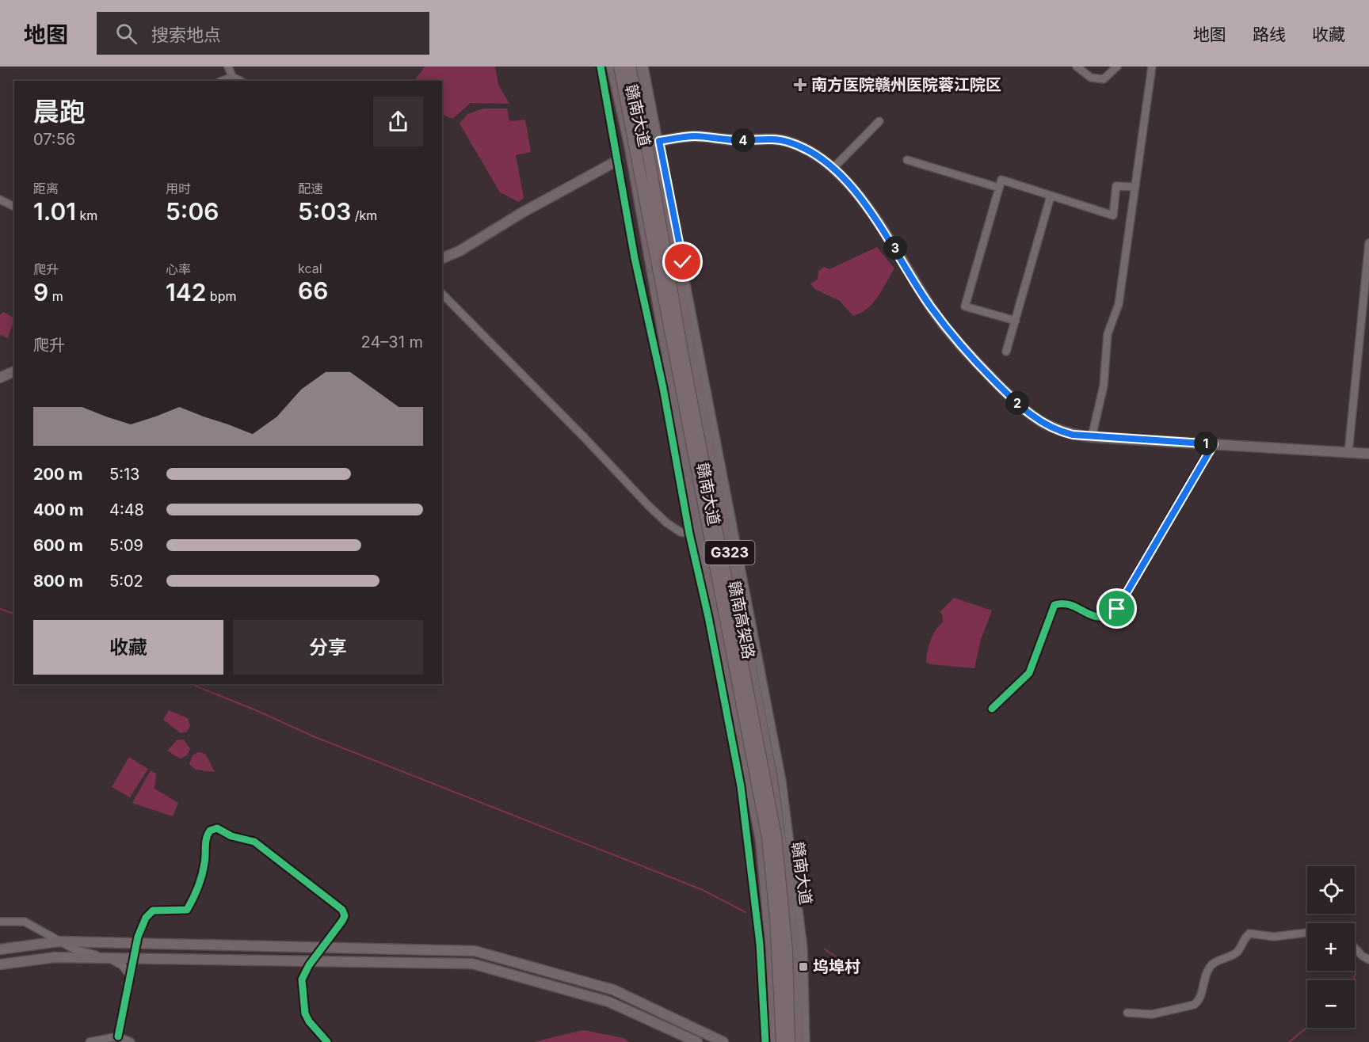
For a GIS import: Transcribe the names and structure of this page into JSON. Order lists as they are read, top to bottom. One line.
{"streets":{"highway":["赣南高架路"],"main road":["赣南大道","G323"]},"crossings":[["赣南大道","赣南高架路"]],"places":{"health":["南方医院赣州医院蓉江院区"],"transit":["坞埠村"]},"page":{"header":"地图","search":"搜索地点","nav":["地图","路线","收藏"],"heading":["晨跑","07:56"],"pins":["4","3","2","1"],"stats":[["距离","1.01 km"],["用时","5:06"],["配速","5:03 /km"],["爬升","9 m"],["心率","142 bpm"],["kcal","66"]],"chart":["爬升","24–31 m"],"list":[{"name":"200 m","note":"5:13"},{"name":"400 m","note":"4:48"},{"name":"600 m","note":"5:09"},{"name":"800 m","note":"5:02"}],"buttons":["收藏","分享"],"map_buttons":["+","−"]}}
